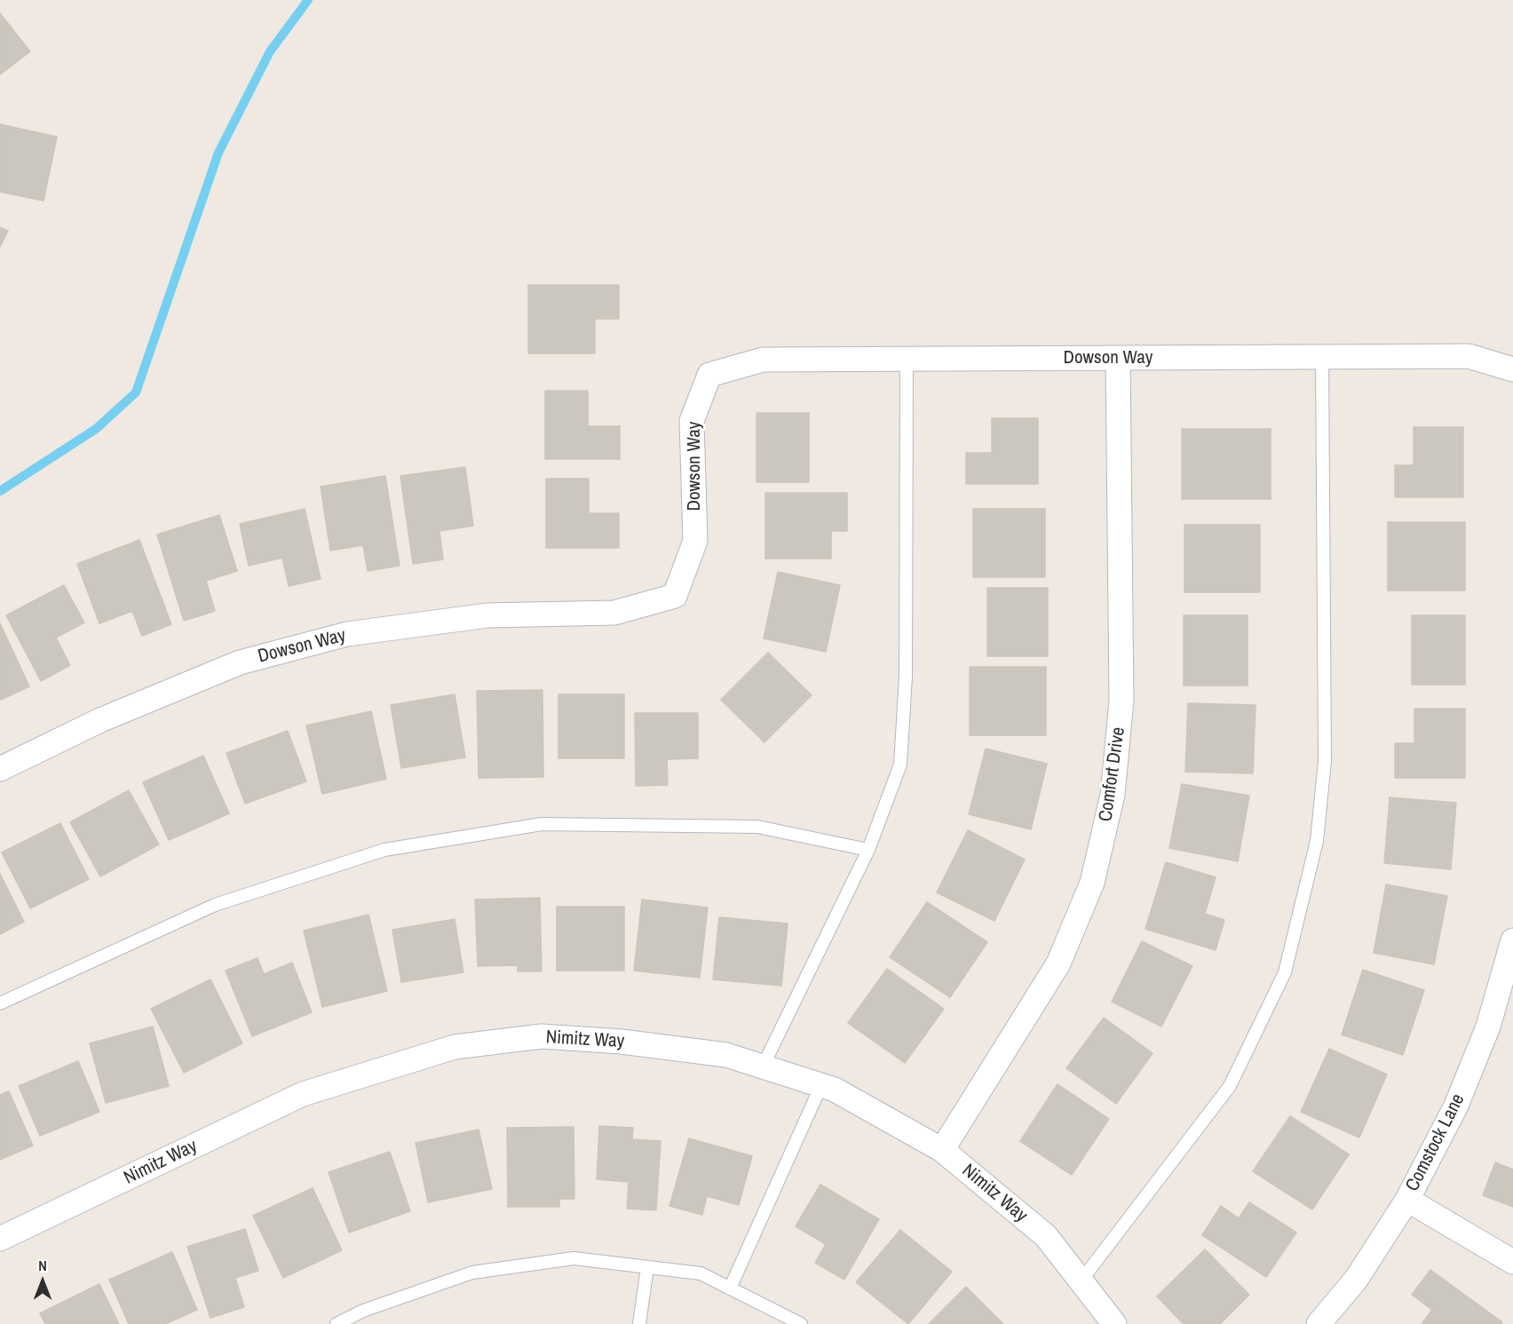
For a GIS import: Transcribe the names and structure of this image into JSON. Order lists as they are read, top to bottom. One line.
{"streets":{"street":["Dowson Way","Comfort Drive","Nimitz Way","Comstock Lane"]},"crossings":[["Dowson Way","Comfort Drive"],["Comfort Drive","Nimitz Way"]],"north":"top"}
